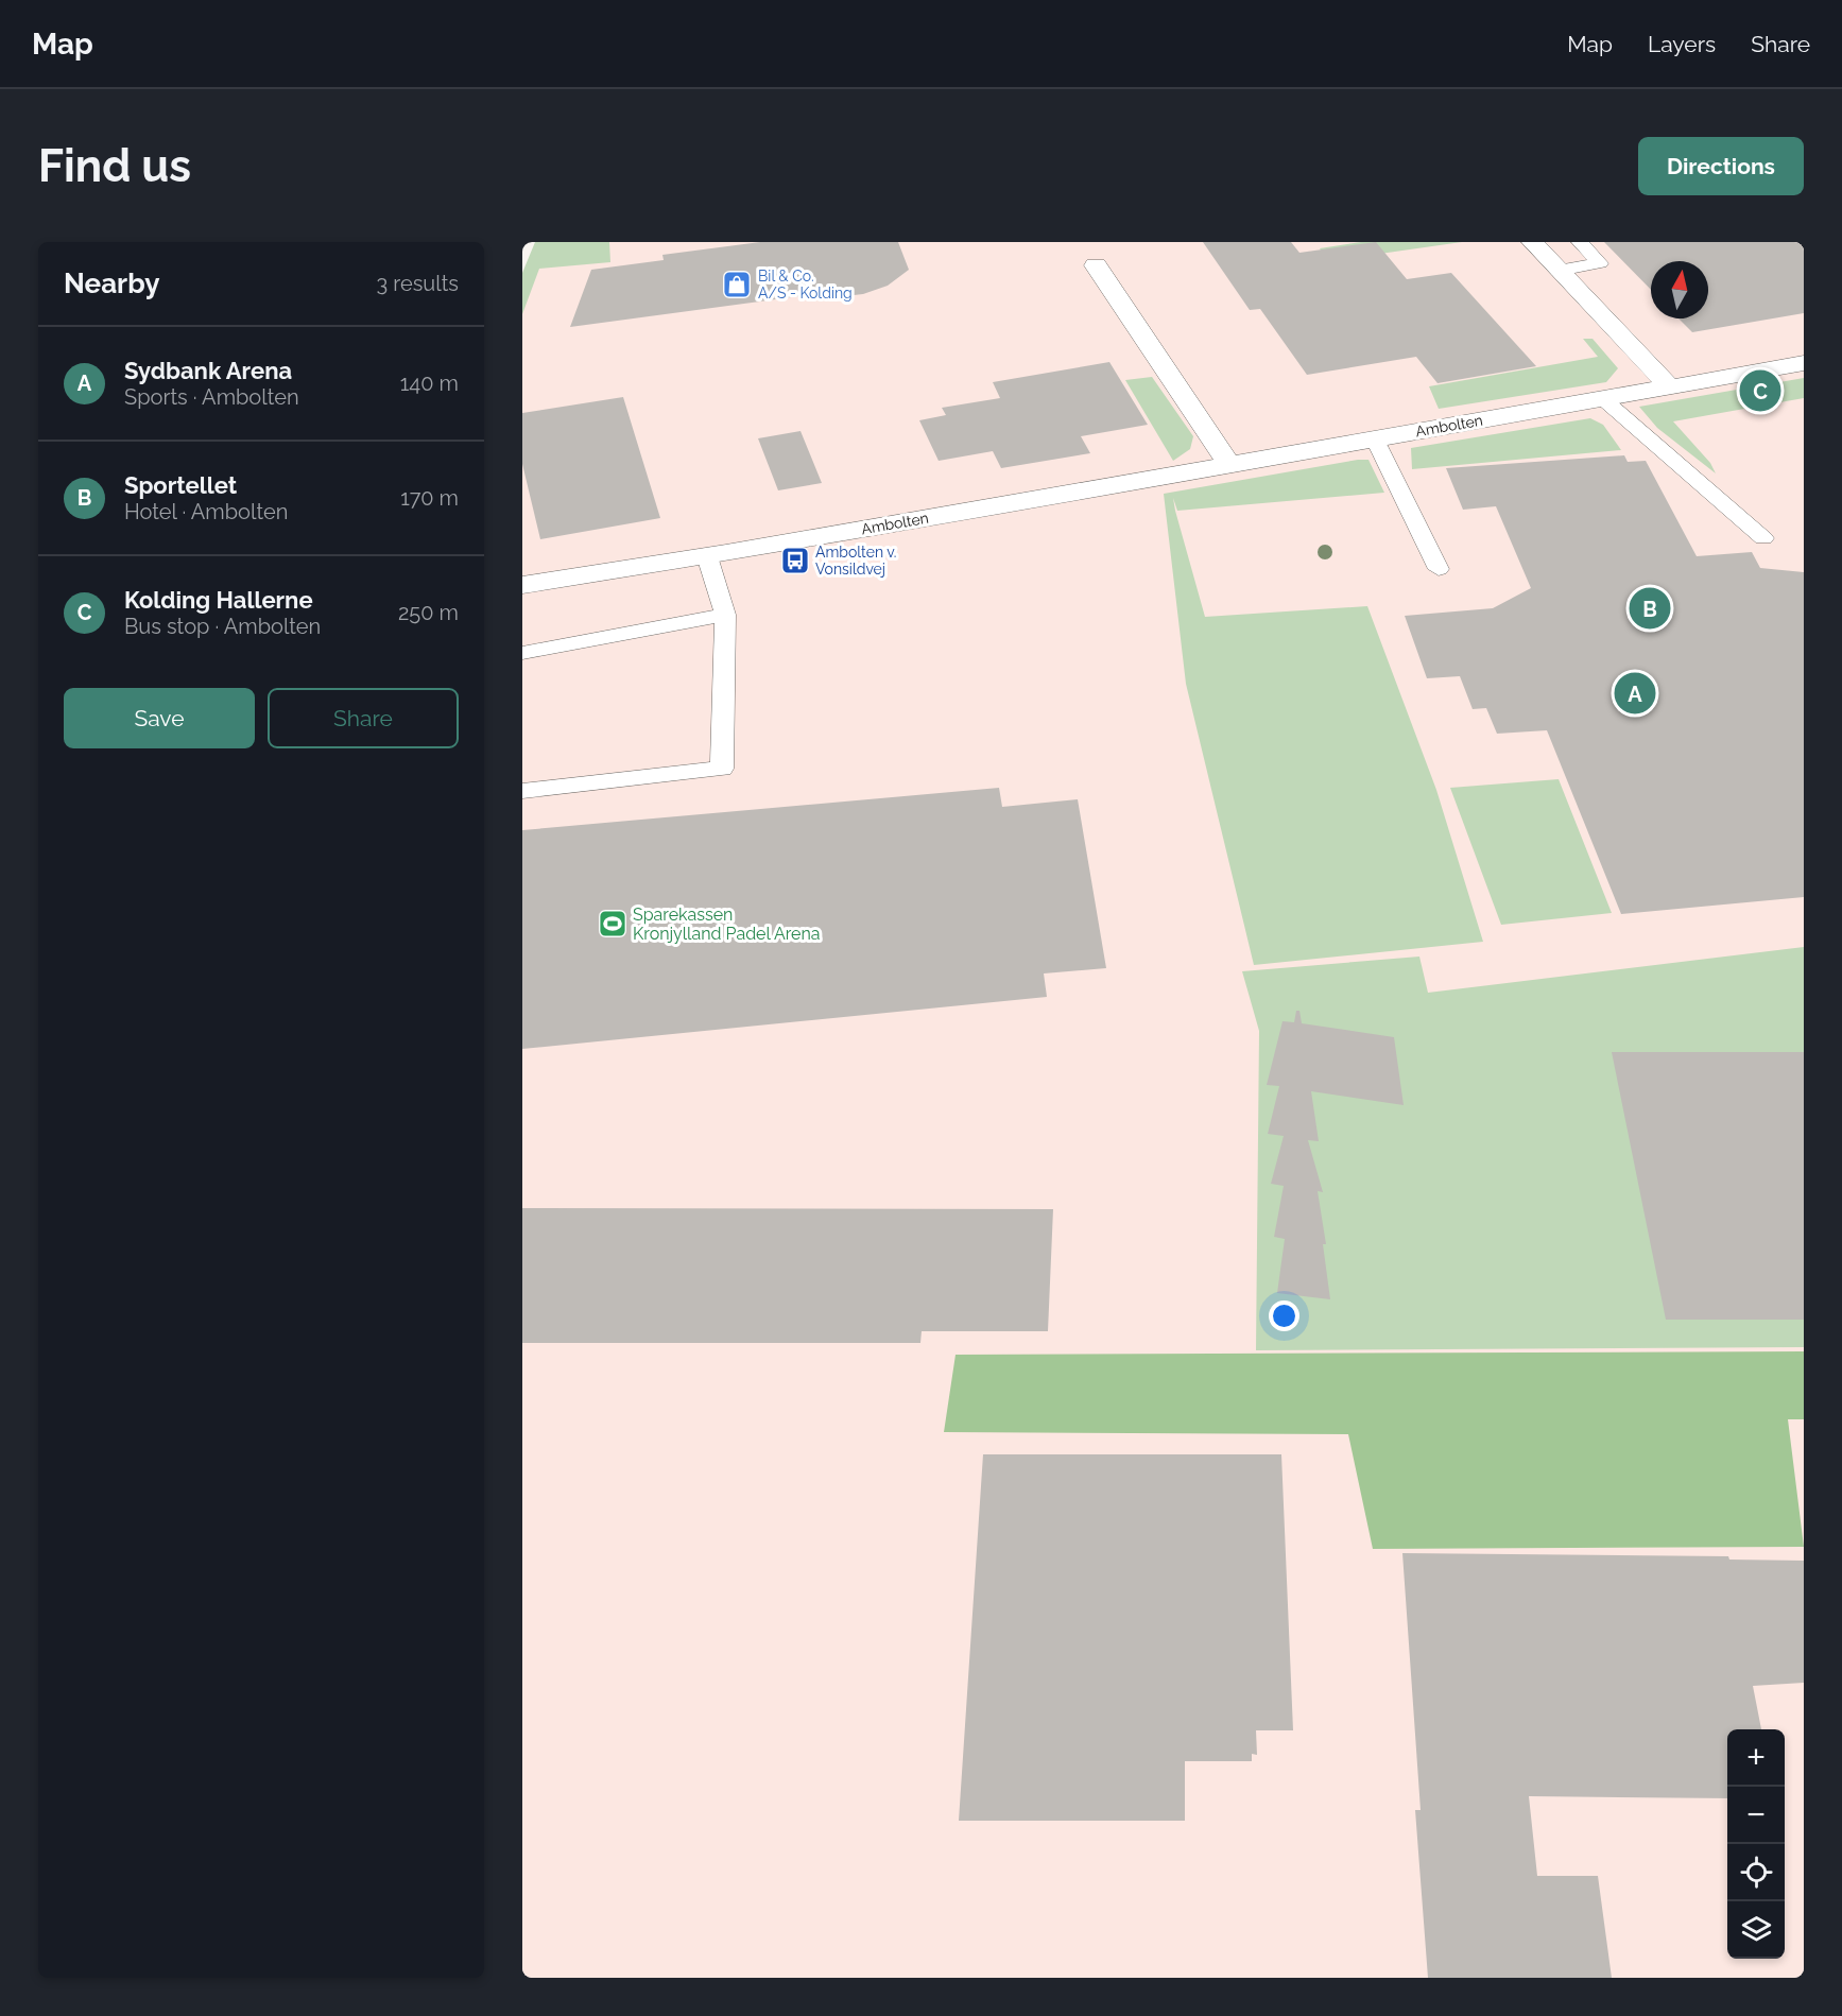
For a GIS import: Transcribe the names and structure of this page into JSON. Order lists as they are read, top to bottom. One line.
{"streets":{"street":["Ambolten"]},"places":{"shop":["Bil & Co. A/S - Kolding"],"bus stop":["Ambolten v. Vonsildvej"],"sports":["Sparekassen Kronjylland Padel Arena"]},"north":"top","page":{"header":"Map","nav":["Map","Layers","Share"],"buttons":["Directions",["Save","Share"]],"title":"Find us","heading":["Nearby","3 results"],"list":[{"mark":"A","name":"Sydbank Arena","note":"Sports · Ambolten","value":"140 m"},{"mark":"B","name":"Sportellet","note":"Hotel · Ambolten","value":"170 m"},{"mark":"C","name":"Kolding Hallerne","note":"Bus stop · Ambolten","value":"250 m"}],"pins":["C","B","A"],"map_buttons":["+","−"]}}
